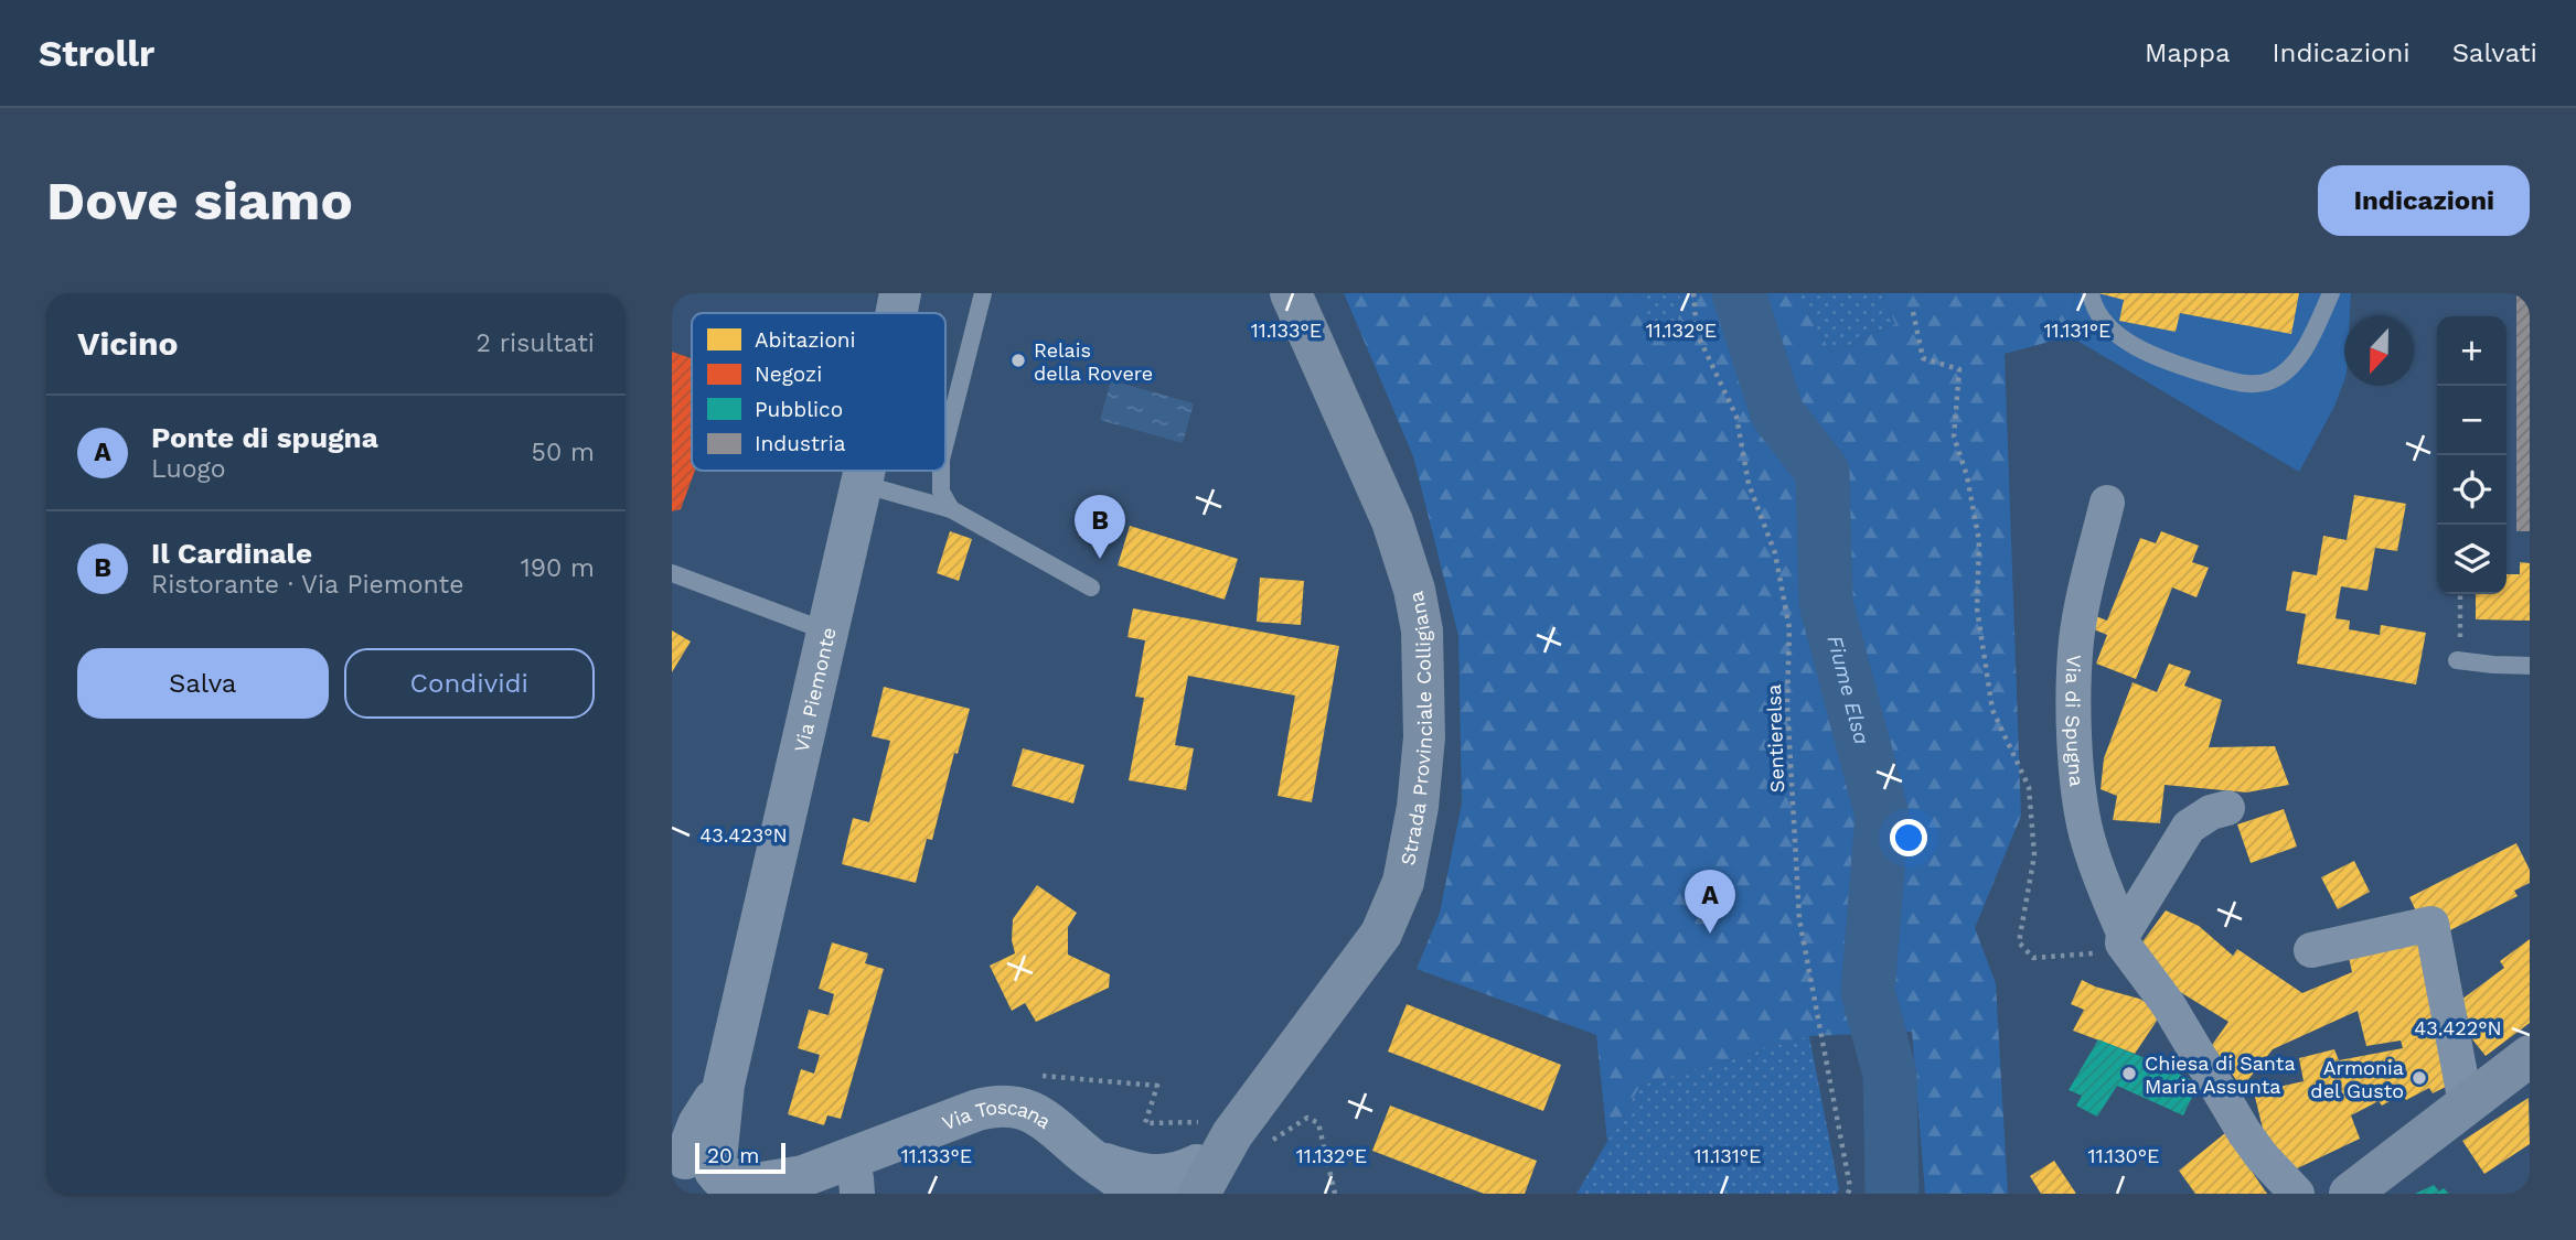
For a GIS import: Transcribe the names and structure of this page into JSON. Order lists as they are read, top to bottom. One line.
{"streets":{"main road":["Strada Provinciale Colligiana"],"street":["Via Piemonte","Via di Spugna","Via Toscana"],"path":["Sentierelsa"]},"crossings":[["Via Piemonte","Via Toscana"],["Strada Provinciale Colligiana","Via Toscana"]],"water":["Fiume Elsa"],"places":["Relais della Rovere","Chiesa di Santa Maria Assunta","Armonia del Gusto"],"legend":["Abitazioni","Negozi","Pubblico","Industria"],"scale_bar":"20 m","north":"bottom","page":{"header":"Strollr","nav":["Mappa","Indicazioni","Salvati"],"buttons":["Indicazioni",["Salva","Condividi"]],"title":"Dove siamo","heading":["Vicino","2 risultati"],"map_buttons":["+","−"],"list":[{"mark":"A","name":"Ponte di spugna","note":"Luogo","value":"50 m"},{"mark":"B","name":"Il Cardinale","note":"Ristorante · Via Piemonte","value":"190 m"}],"pins":["B","A"],"scale":"20 m"},"coordinates":["11.132°E","11.131°E","11.133°E","43.423°N","43.422°N","11.130°E"]}
